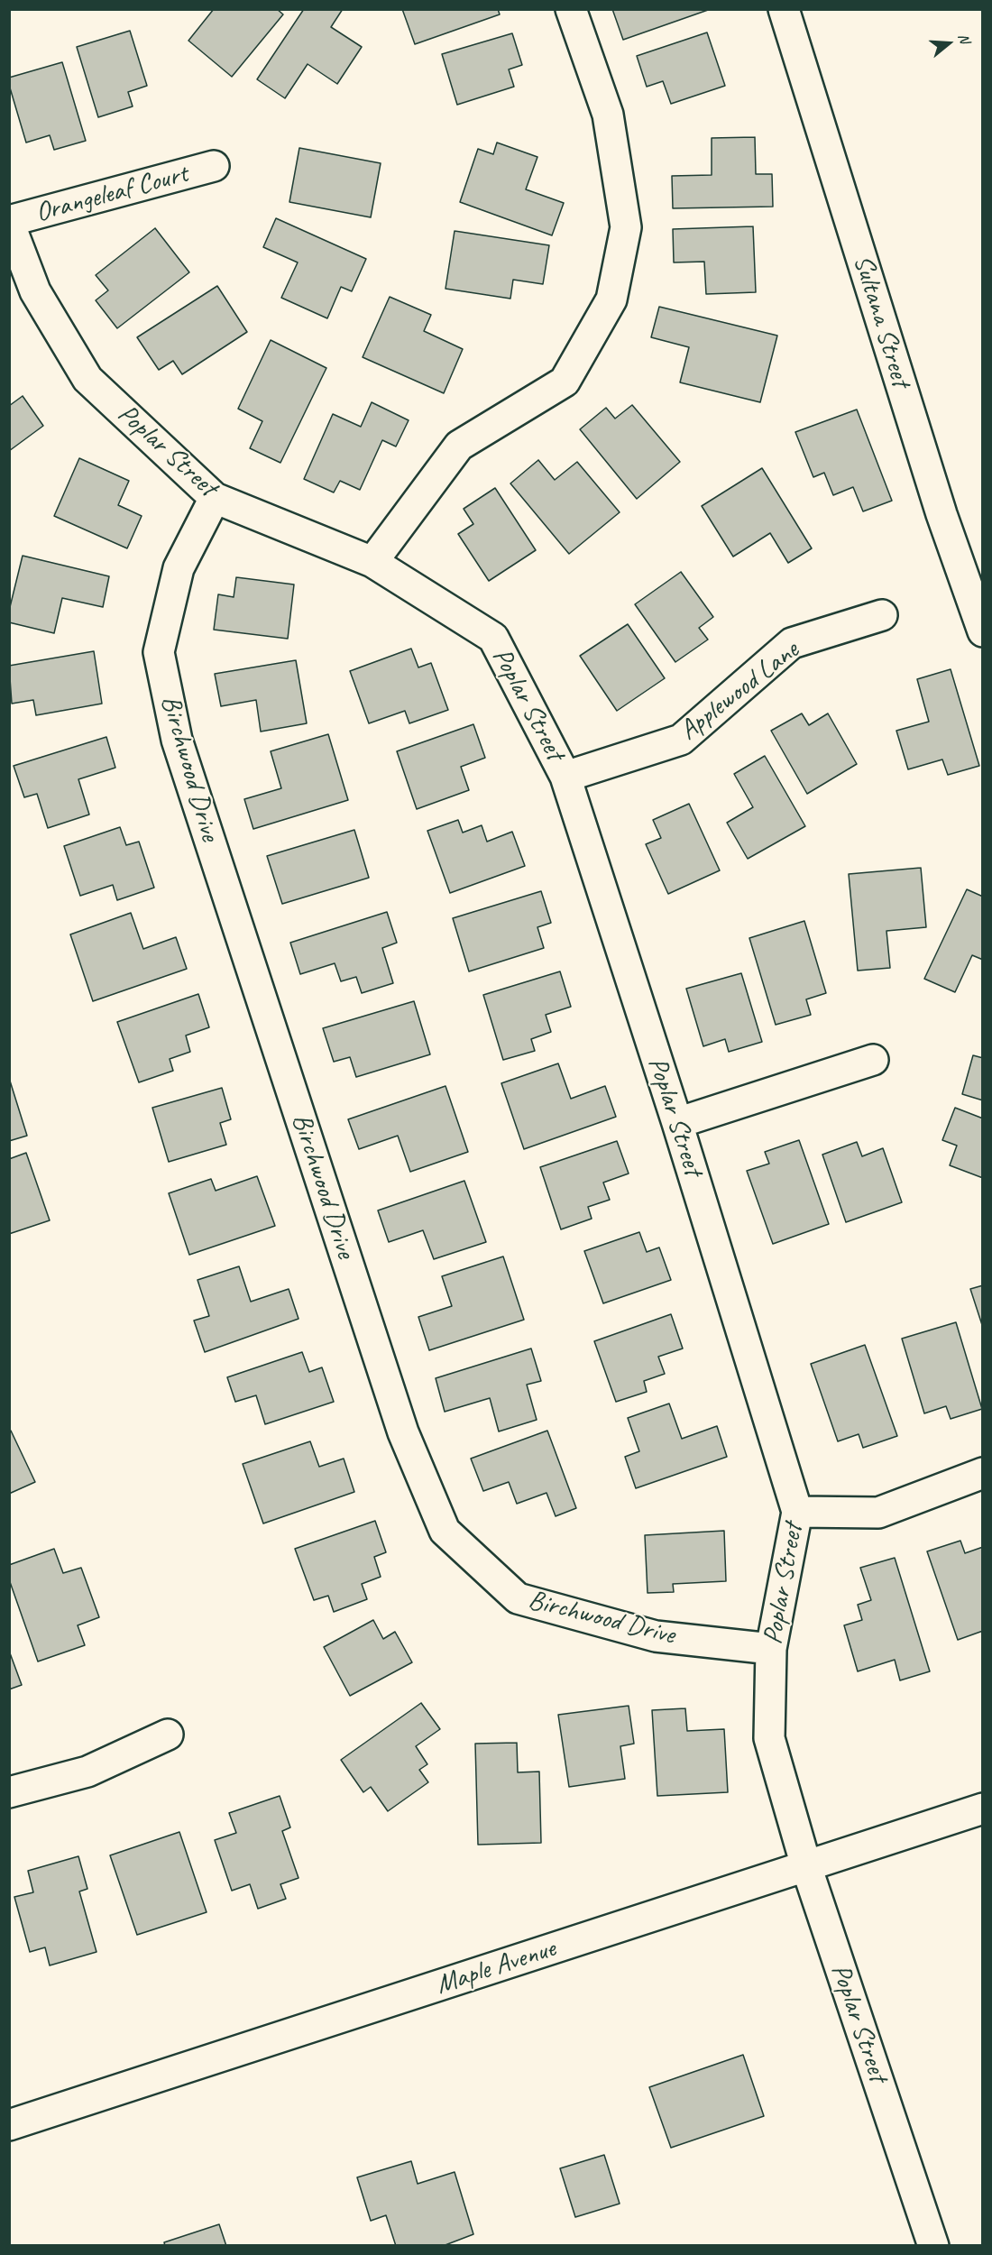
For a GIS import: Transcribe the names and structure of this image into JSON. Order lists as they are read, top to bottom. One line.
{"streets":{"street":["Orangeleaf Court","Sultana Street","Poplar Street","Applewood Lane","Birchwood Drive","Maple Avenue"]},"crossings":[["Orangeleaf Court","Poplar Street"],["Poplar Street","Applewood Lane"],["Poplar Street","Birchwood Drive"],["Poplar Street","Maple Avenue"]],"north":"right"}
